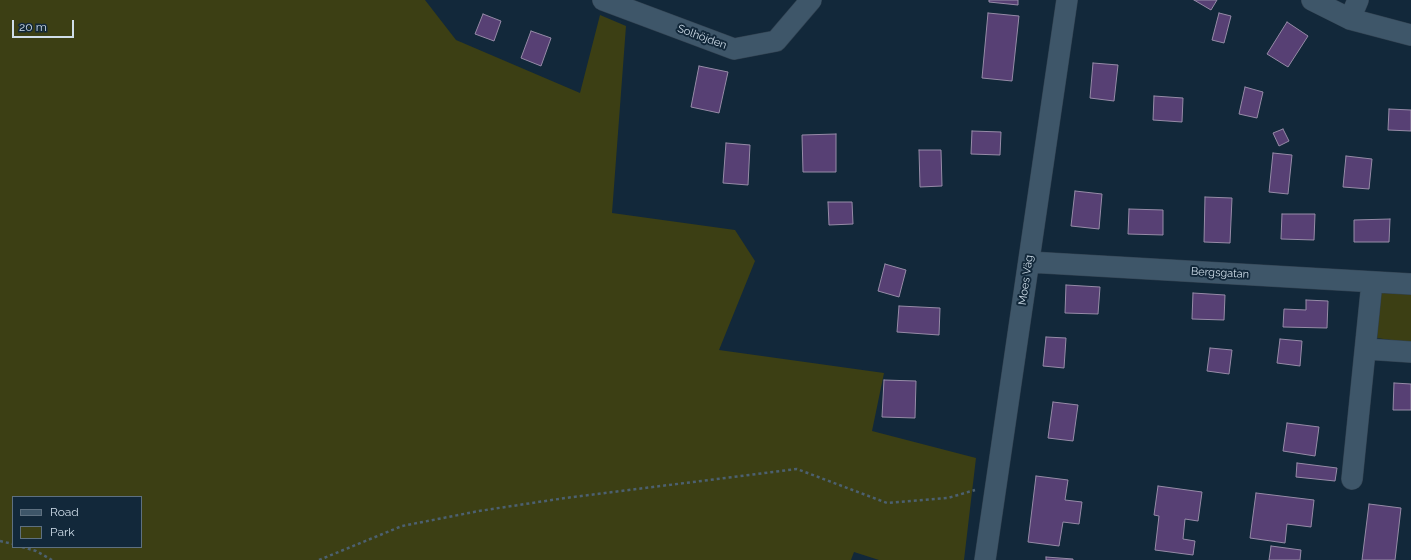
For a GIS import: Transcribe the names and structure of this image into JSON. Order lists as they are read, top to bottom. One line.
{"streets":{"street":["Solhöjden","Bergsgatan","Moes Väg"]},"crossings":[["Bergsgatan","Moes Väg"]],"legend":["Road","Park"],"scale_bar":"20 m"}
